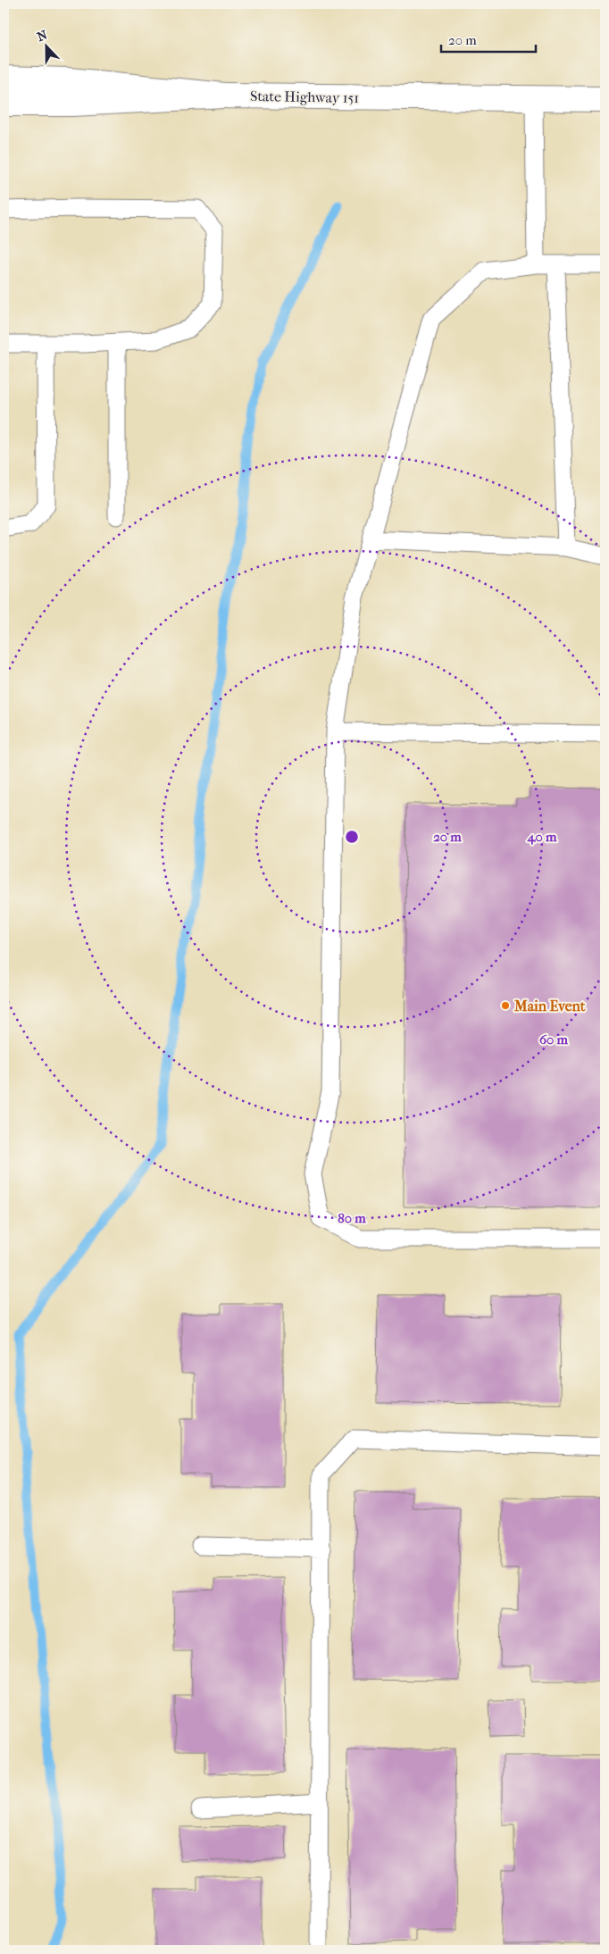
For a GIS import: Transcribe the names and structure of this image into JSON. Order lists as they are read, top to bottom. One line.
{"streets":{"main road":["State Highway 151"]},"places":["Main Event"],"scale_bar":"20 m","north":"top","rings":["20 m","40 m","60 m","80 m"]}
